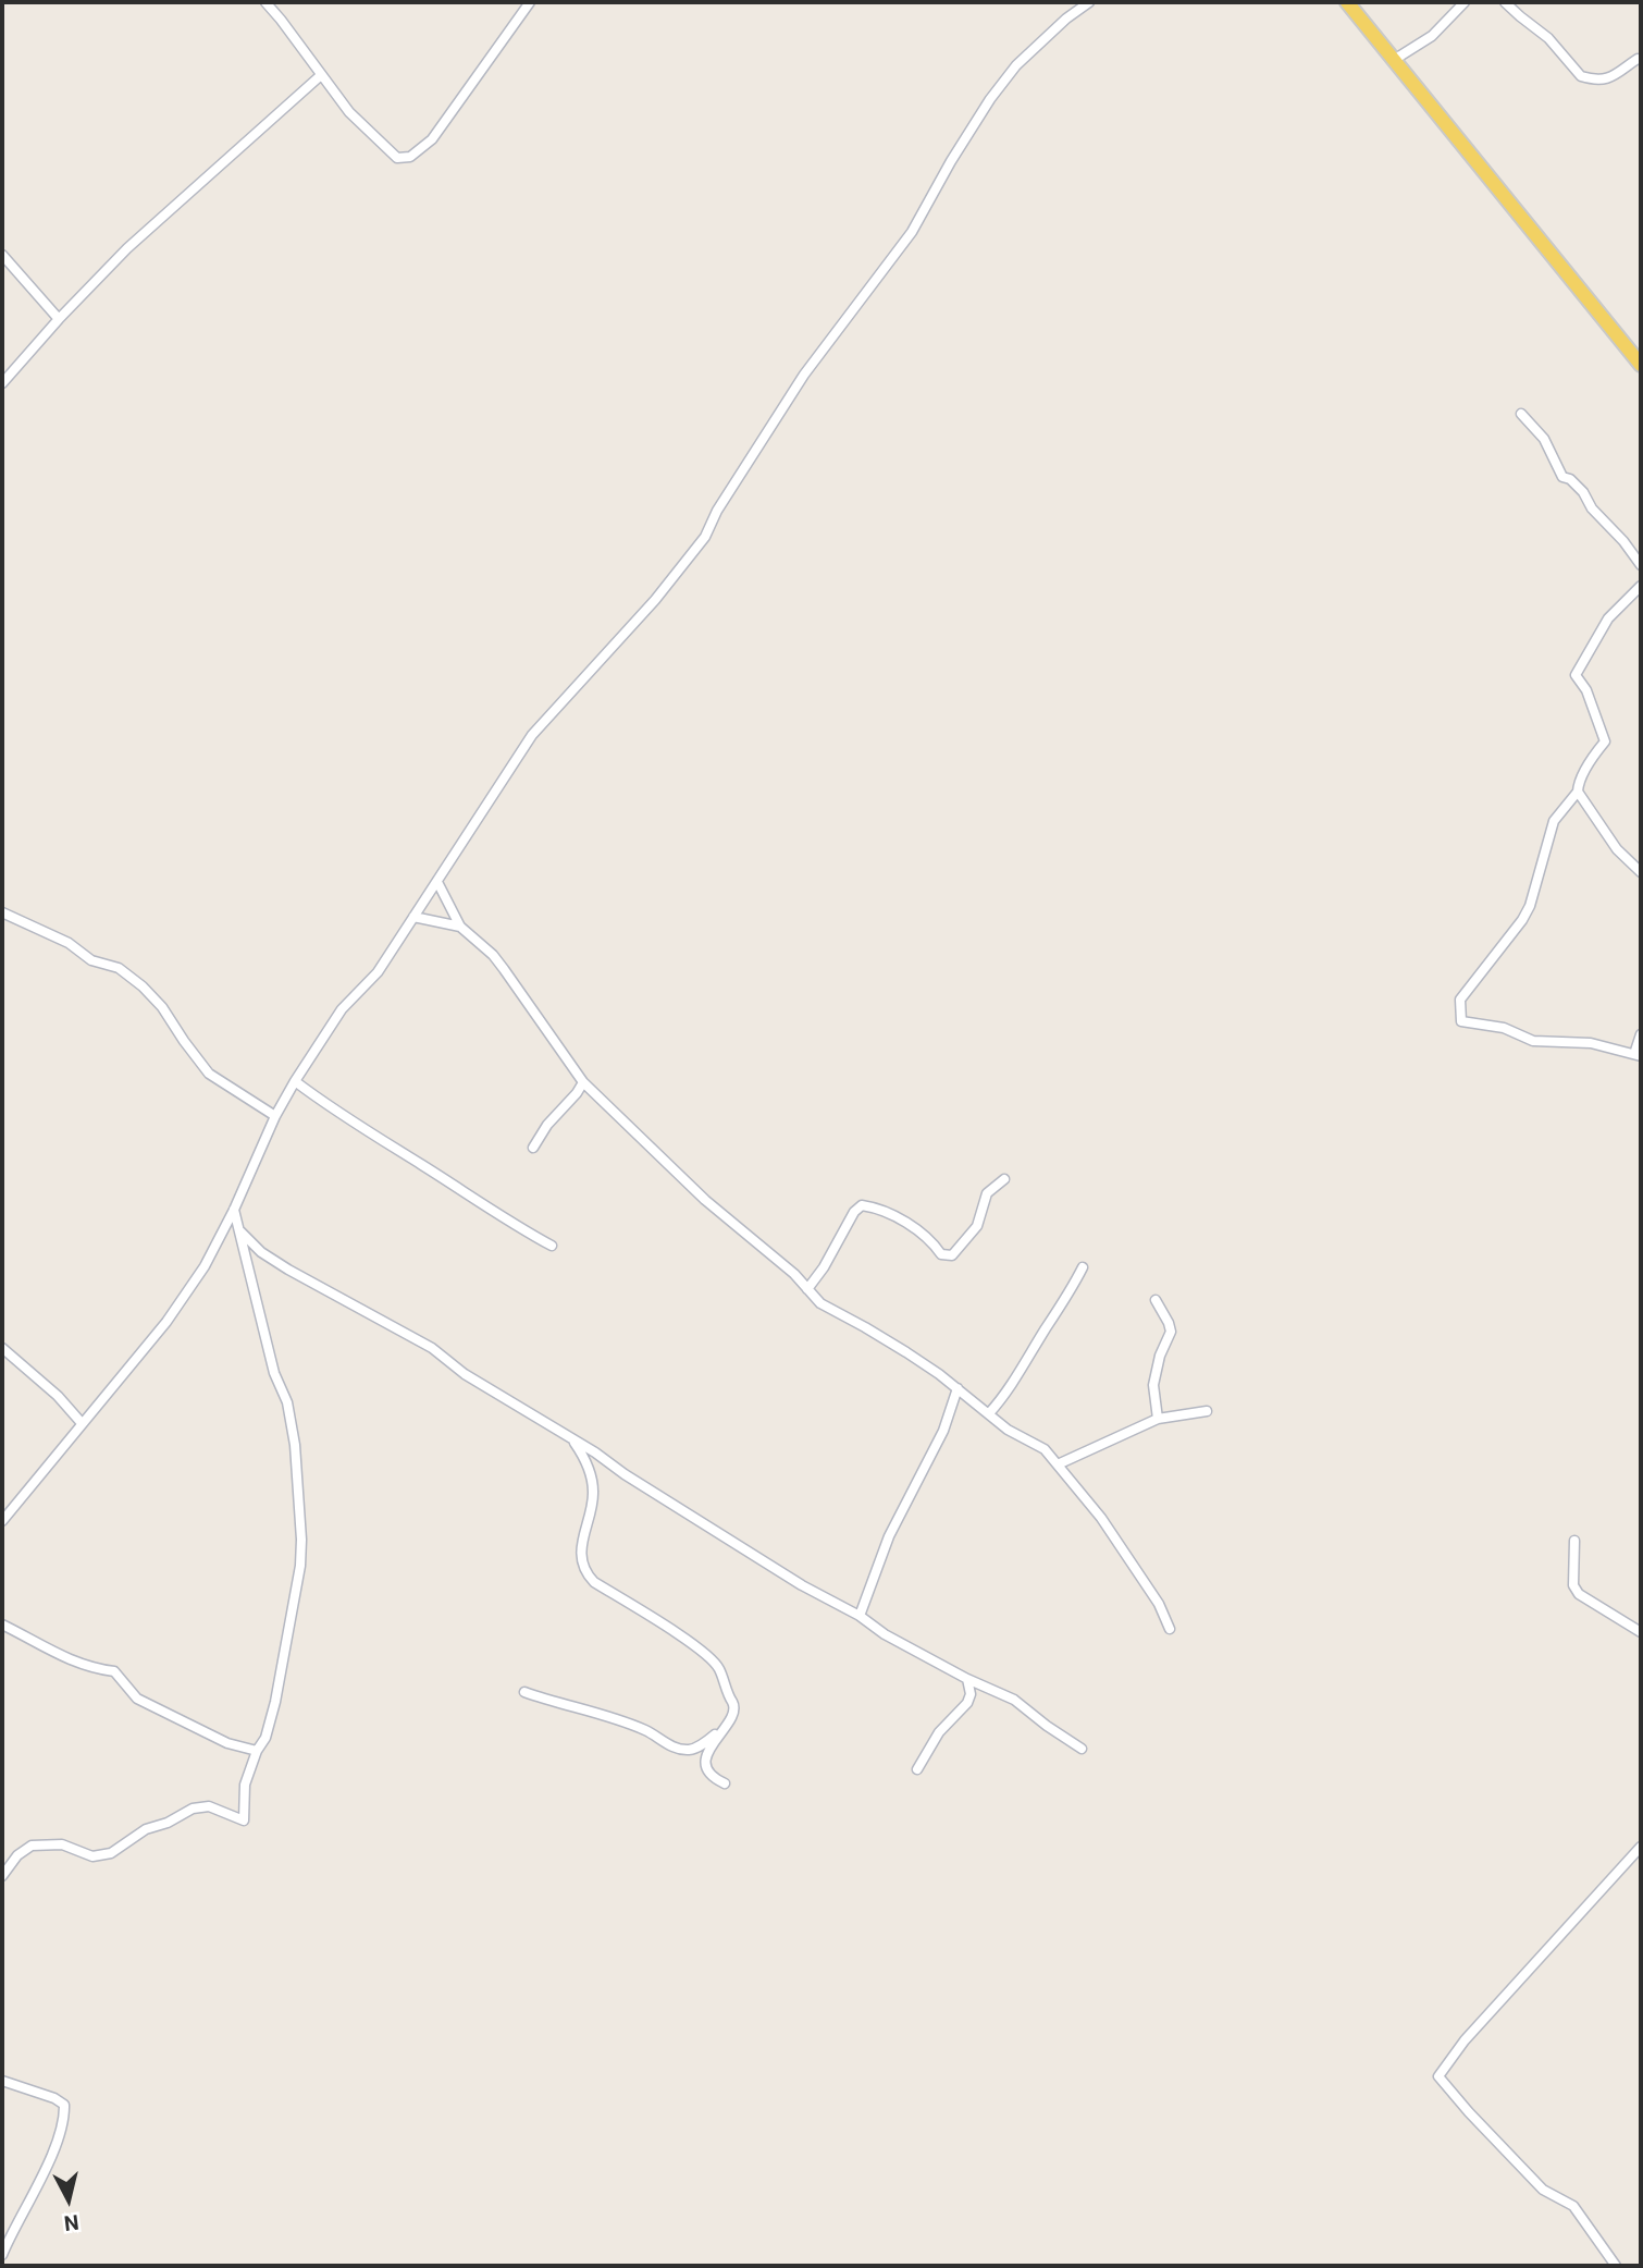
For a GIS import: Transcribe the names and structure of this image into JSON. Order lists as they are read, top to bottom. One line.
{"north":"bottom"}
